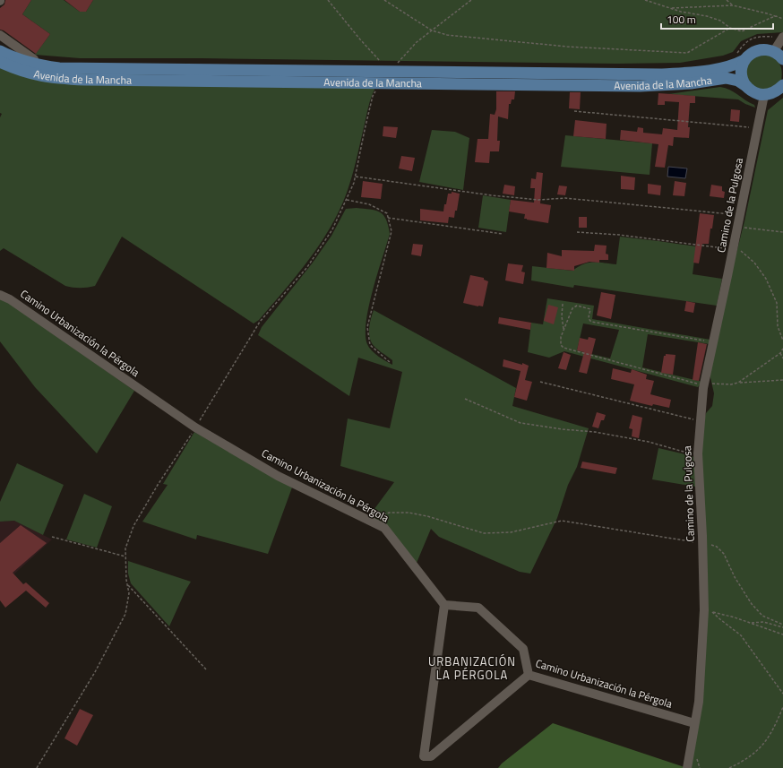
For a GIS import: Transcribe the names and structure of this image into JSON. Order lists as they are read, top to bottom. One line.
{"streets":{"main road":["Avenida de la Mancha"],"street":["Camino de la Pulgosa","Camino Urbanización la Pérgola"]},"crossings":[["Avenida de la Mancha","Camino de la Pulgosa"],["Camino de la Pulgosa","Camino Urbanización la Pérgola"]],"districts":["URBANIZACIÓN LA PÉRGOLA"],"scale_bar":"100 m"}
